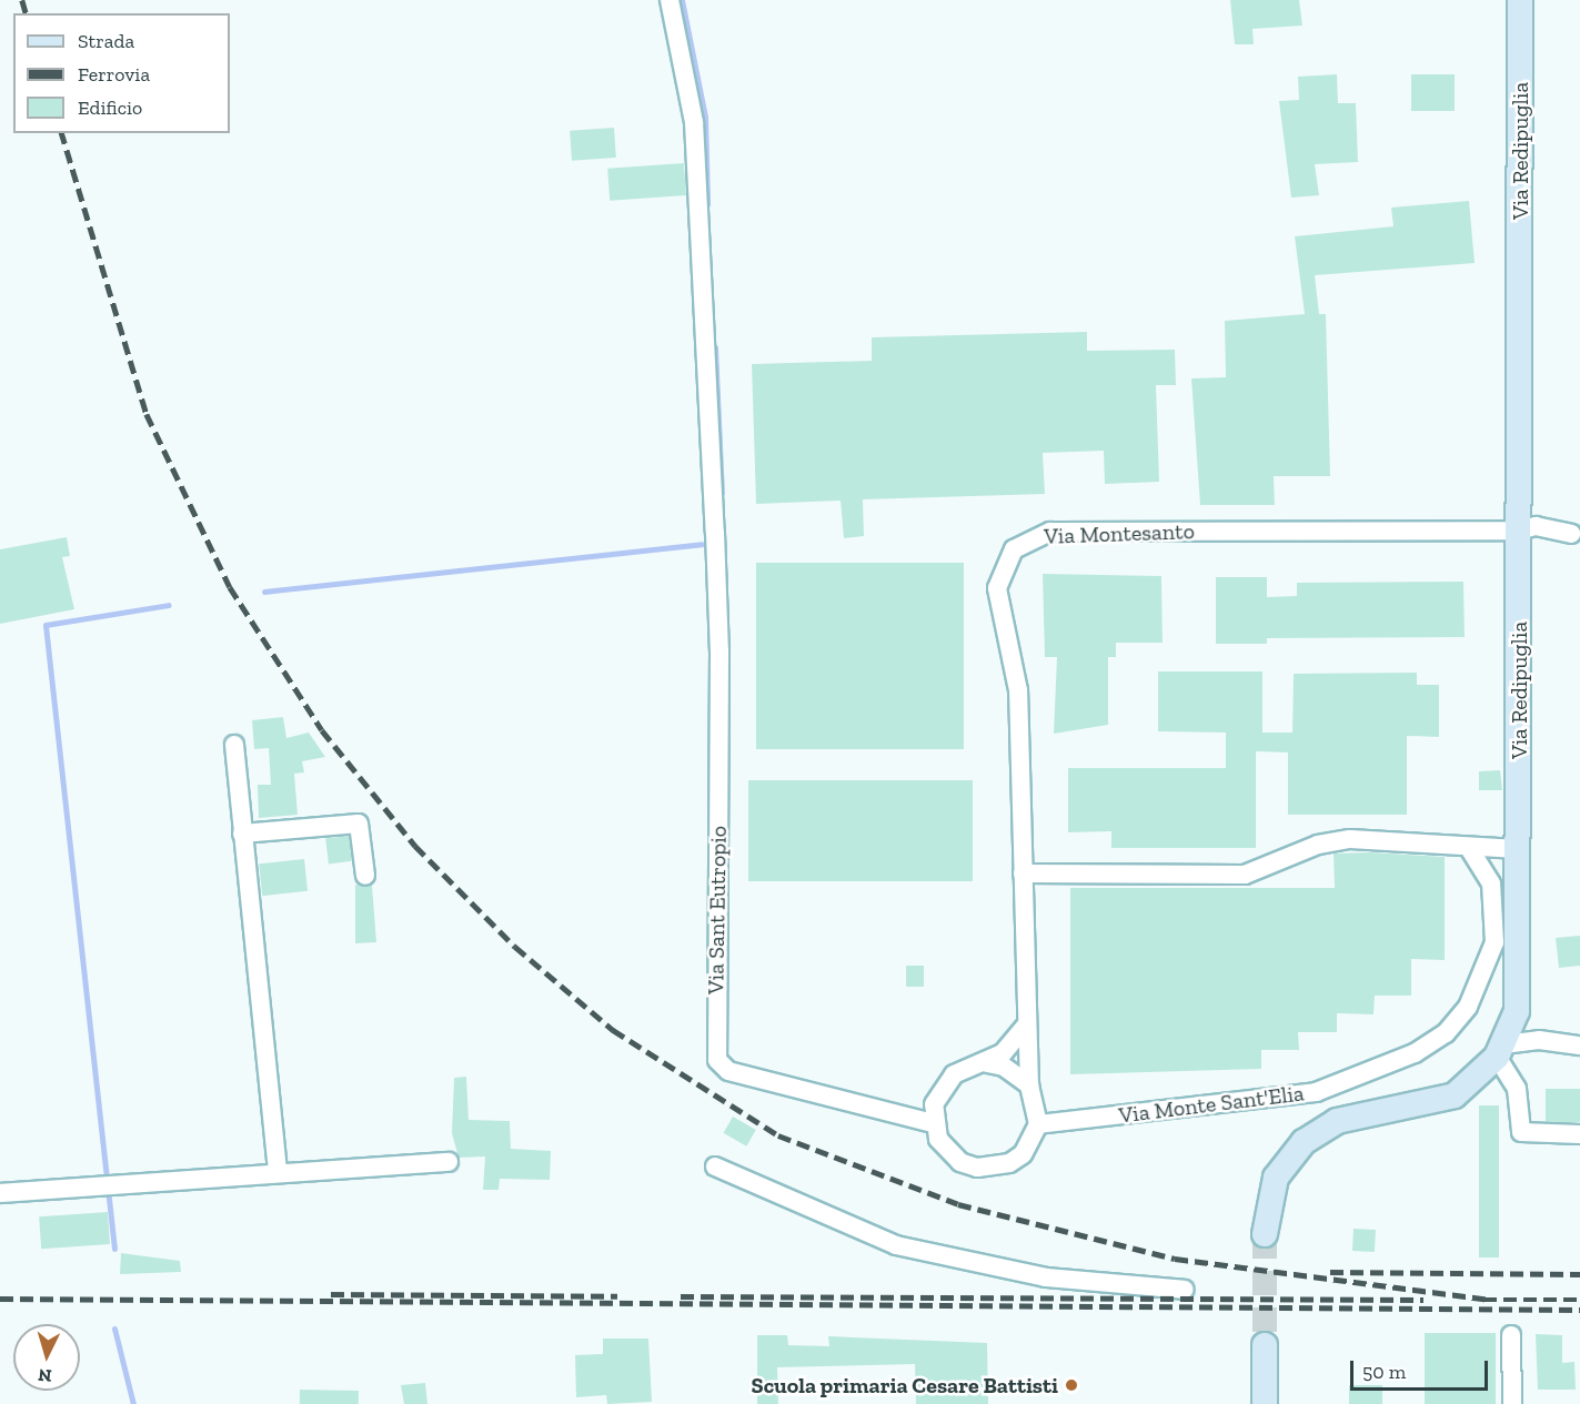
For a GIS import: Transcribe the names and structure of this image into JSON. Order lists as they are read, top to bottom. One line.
{"streets":{"street":["Via Redipuglia","Via Montesanto","Via Sant Eutropio","Via Monte Sant'Elia"]},"crossings":[["Via Redipuglia","Via Montesanto"],["Via Montesanto","Via Sant Eutropio"],["Via Montesanto","Via Monte Sant'Elia"],["Via Sant Eutropio","Via Monte Sant'Elia"]],"places":["Scuola primaria Cesare Battisti"],"legend":["Strada","Ferrovia","Edificio"],"scale_bar":"50 m","north":"bottom"}
